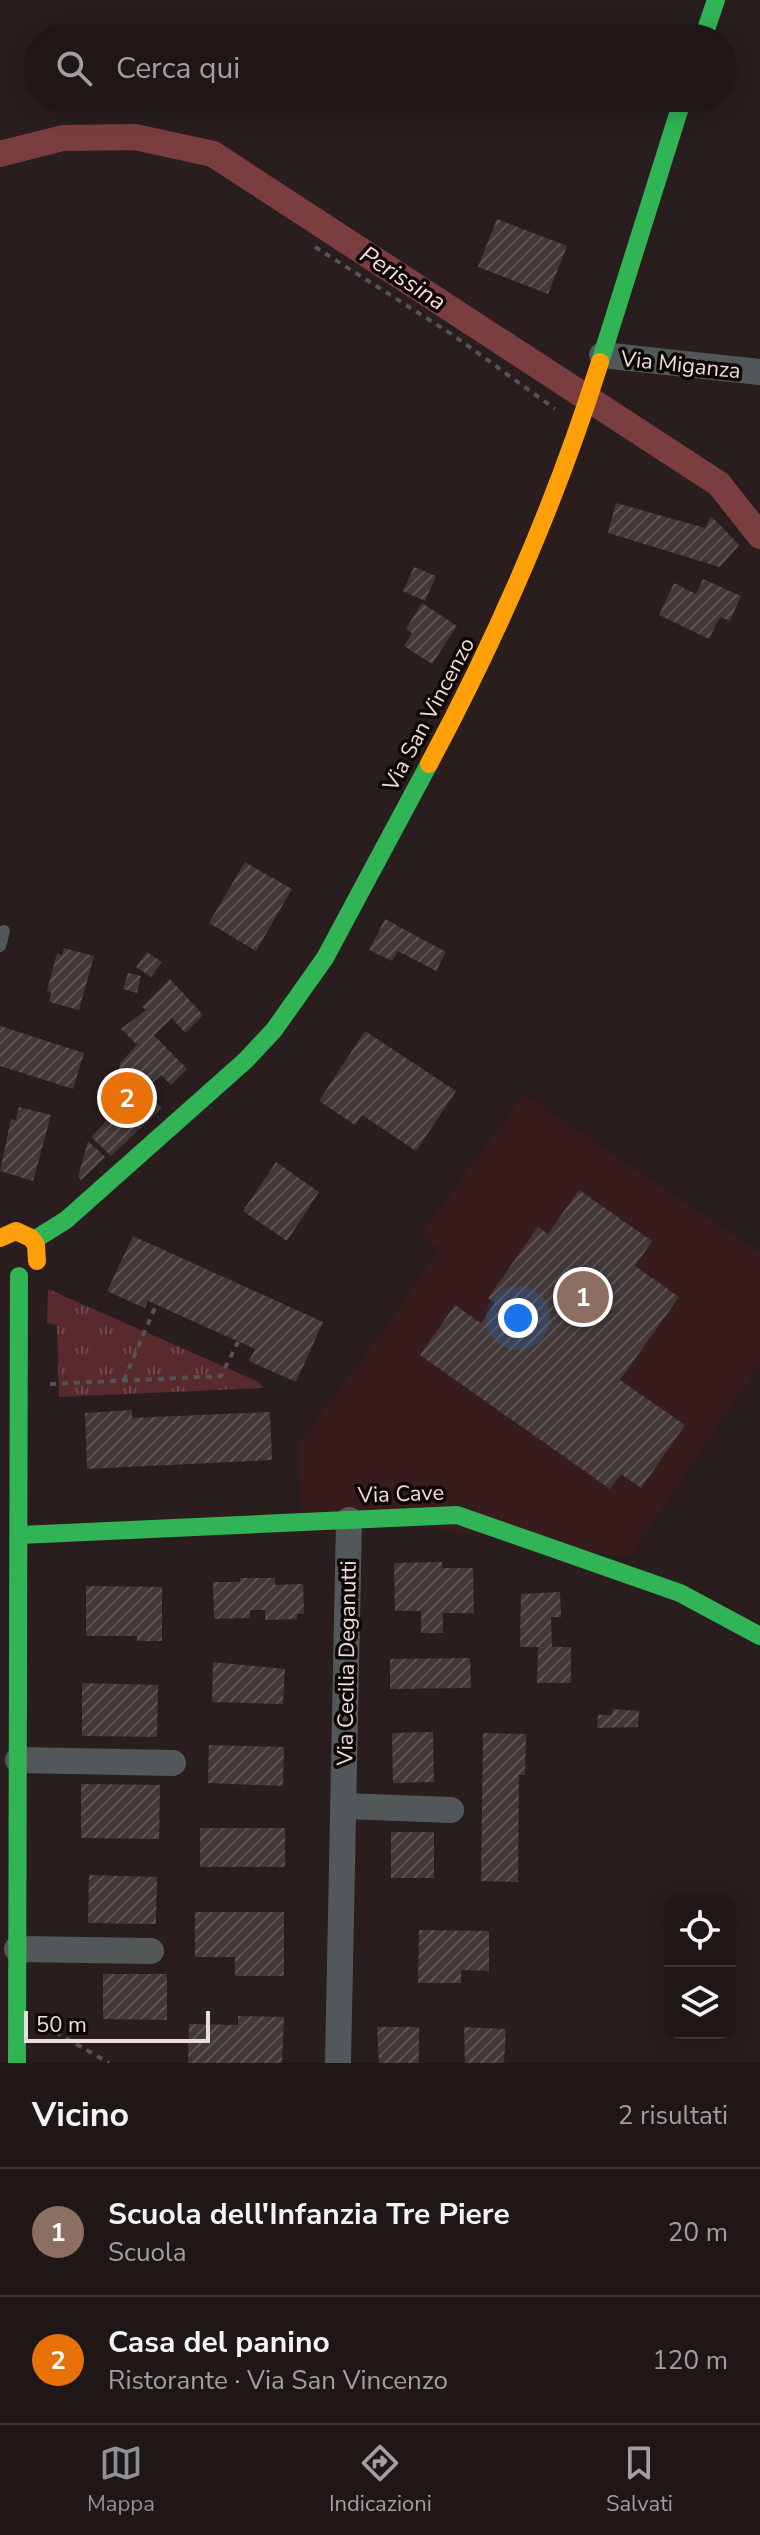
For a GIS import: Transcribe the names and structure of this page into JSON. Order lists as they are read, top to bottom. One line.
{"streets":{"street":["Via Miganza","Via San Vincenzo","Via Cave","Via Cecilia Deganutti"]},"crossings":[["Via Miganza","Via San Vincenzo"],["Via Cave","Via Cecilia Deganutti"]],"water":["Perissina"],"scale_bar":"50 m","page":{"search":"Cerca qui","pins":["2","1"],"scale":"50 m","heading":["Vicino","2 risultati"],"list":[{"mark":"1","name":"Scuola dell'Infanzia Tre Piere","note":"Scuola","value":"20 m"},{"mark":"2","name":"Casa del panino","note":"Ristorante · Via San Vincenzo","value":"120 m"}],"nav":["Mappa","Indicazioni","Salvati"]}}
